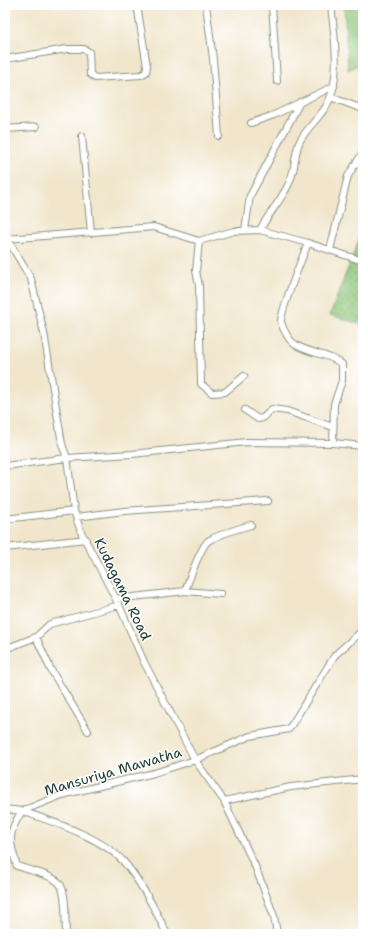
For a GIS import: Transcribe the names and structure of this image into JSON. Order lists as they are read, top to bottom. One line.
{"streets":{"street":["Kudagama Road","Mansuriya Mawatha"]},"crossings":[["Kudagama Road","Mansuriya Mawatha"]]}
